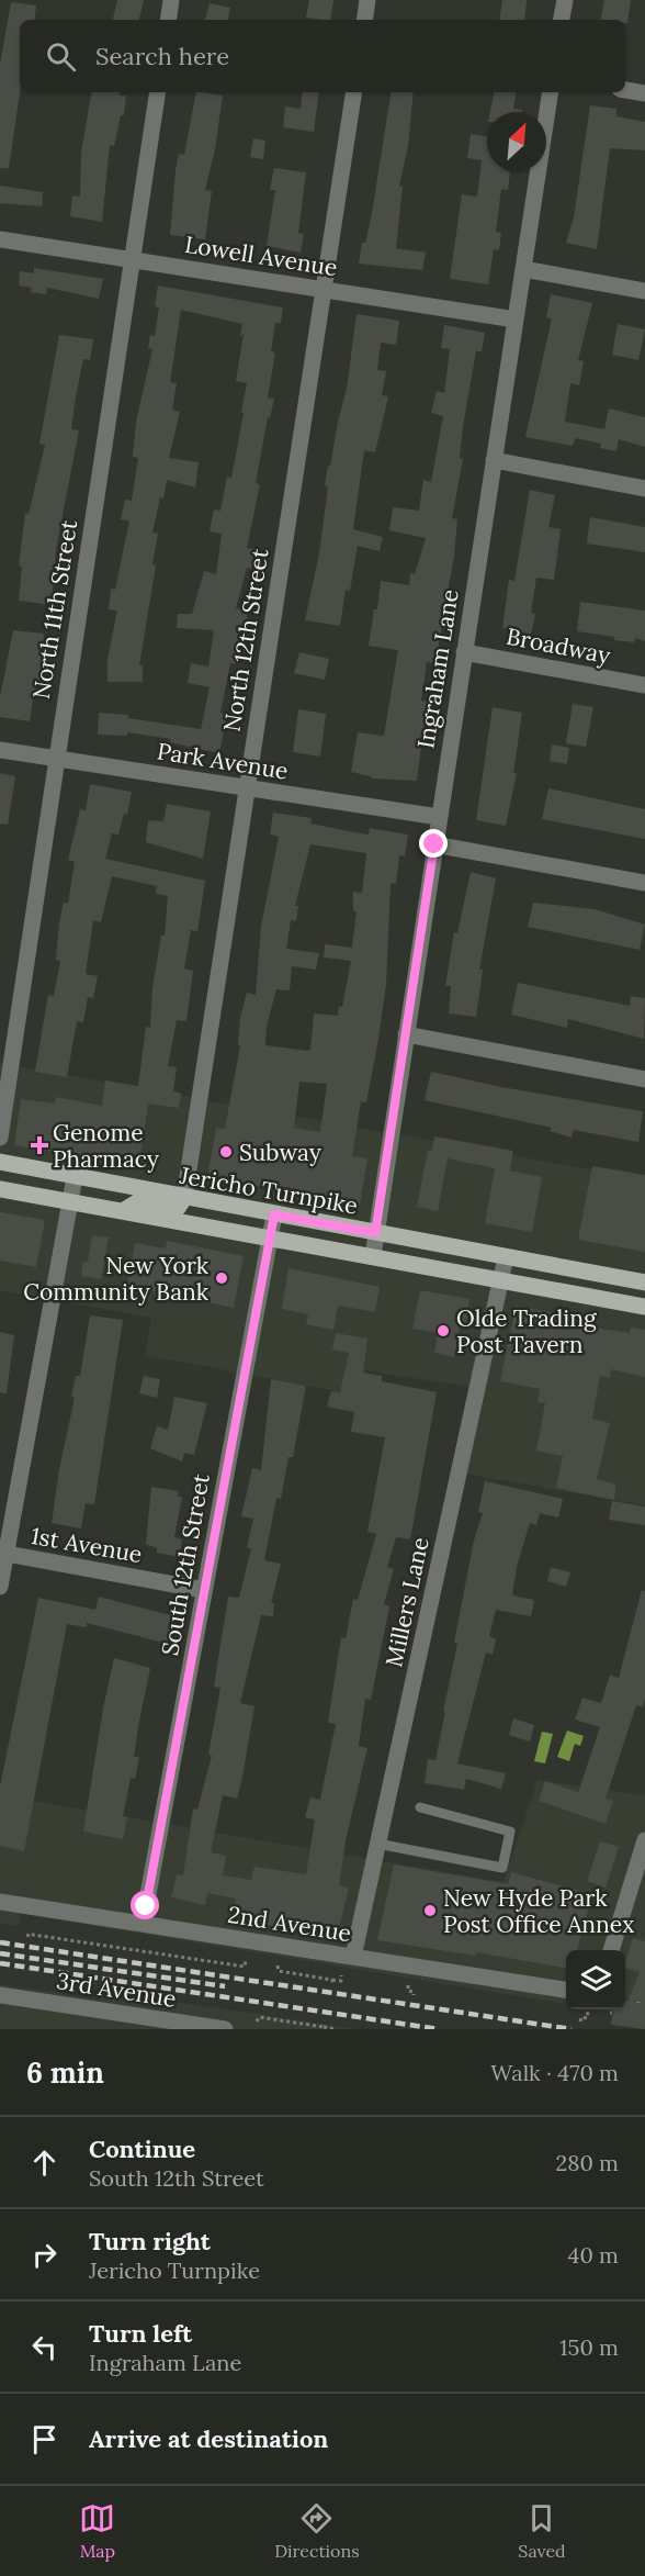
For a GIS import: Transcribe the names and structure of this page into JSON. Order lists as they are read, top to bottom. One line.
{"streets":{"main road":["Jericho Turnpike"],"street":["Lowell Avenue","North 11th Street","North 12th Street","Broadway","Ingraham Lane","Park Avenue","1st Avenue","South 12th Street","Millers Lane","2nd Avenue","3rd Avenue"]},"crossings":[["Lowell Avenue","North 11th Street"],["Lowell Avenue","North 12th Street"],["Lowell Avenue","Ingraham Lane"],["North 11th Street","Park Avenue"],["North 12th Street","Park Avenue"],["North 12th Street","Jericho Turnpike"],["Broadway","Ingraham Lane"],["Ingraham Lane","Park Avenue"],["Ingraham Lane","Jericho Turnpike"],["Jericho Turnpike","South 12th Street"],["Jericho Turnpike","Millers Lane"],["1st Avenue","South 12th Street"],["South 12th Street","2nd Avenue"],["Millers Lane","2nd Avenue"]],"places":{"health":["Genome Pharmacy"],"other":["Subway","New York Community Bank","Olde Trading Post Tavern","New Hyde Park Post Office Annex"]},"north":"top right","page":{"search":"Search here","heading":["6 min","Walk · 470 m"],"list":[["Continue","South 12th Street","280 m"],["Turn right","Jericho Turnpike","40 m"],["Turn left","Ingraham Lane","150 m"],"Arrive at destination"],"nav":["Map","Directions","Saved"]}}
